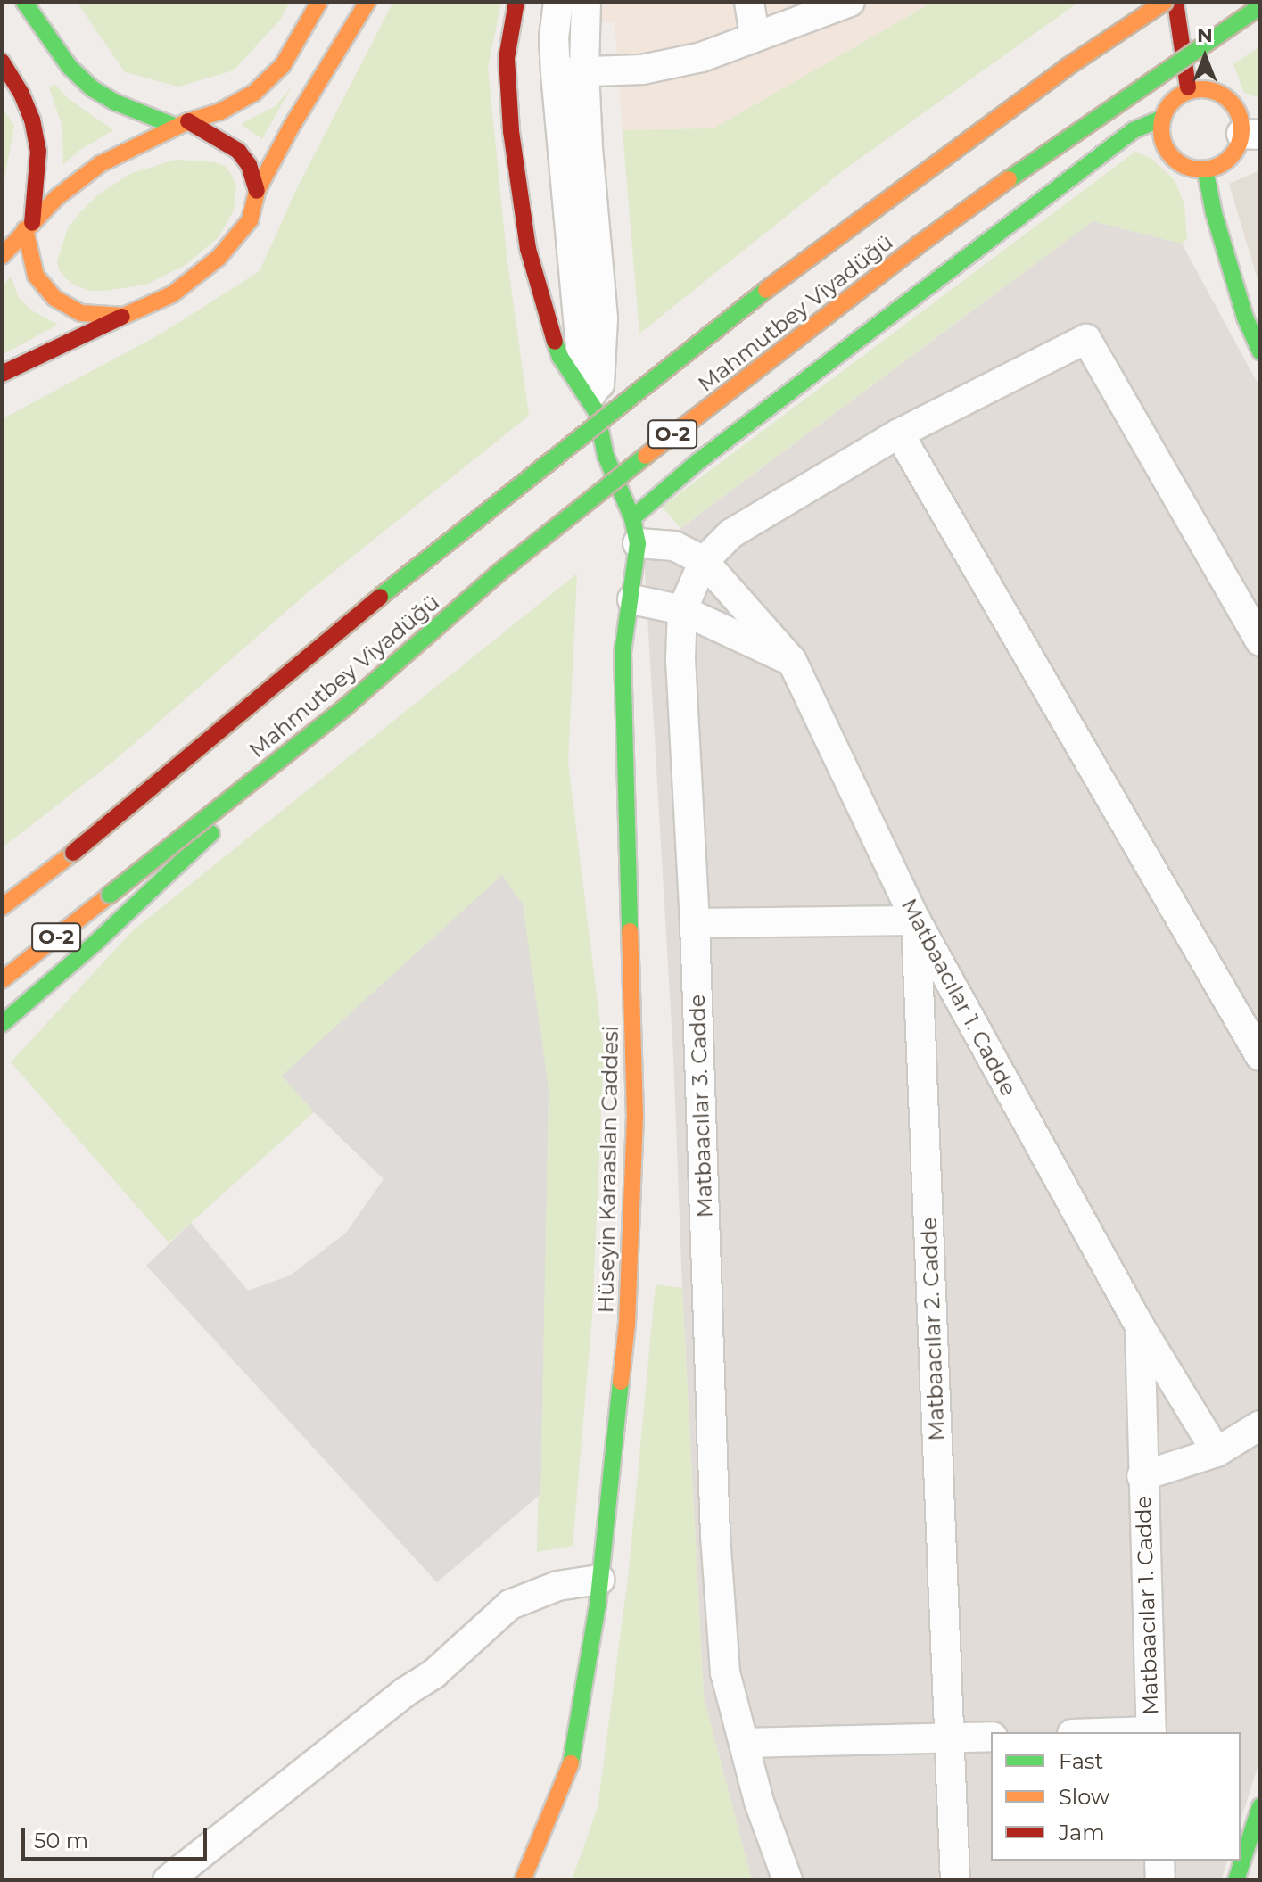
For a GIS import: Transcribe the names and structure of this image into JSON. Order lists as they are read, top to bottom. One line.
{"streets":{"main road":["Mahmutbey Viyadüğü","O-2","Hüseyin Karaaslan Caddesi"],"street":["Matbaacılar 1. Cadde","Matbaacılar 3. Cadde","Matbaacılar 2. Cadde"]},"crossings":[["Matbaacılar 1. Cadde","Matbaacılar 3. Cadde"],["Matbaacılar 1. Cadde","Hüseyin Karaaslan Caddesi"],["Matbaacılar 1. Cadde","Matbaacılar 2. Cadde"]],"legend":["Fast","Slow","Jam"],"scale_bar":"50 m","north":"top"}
